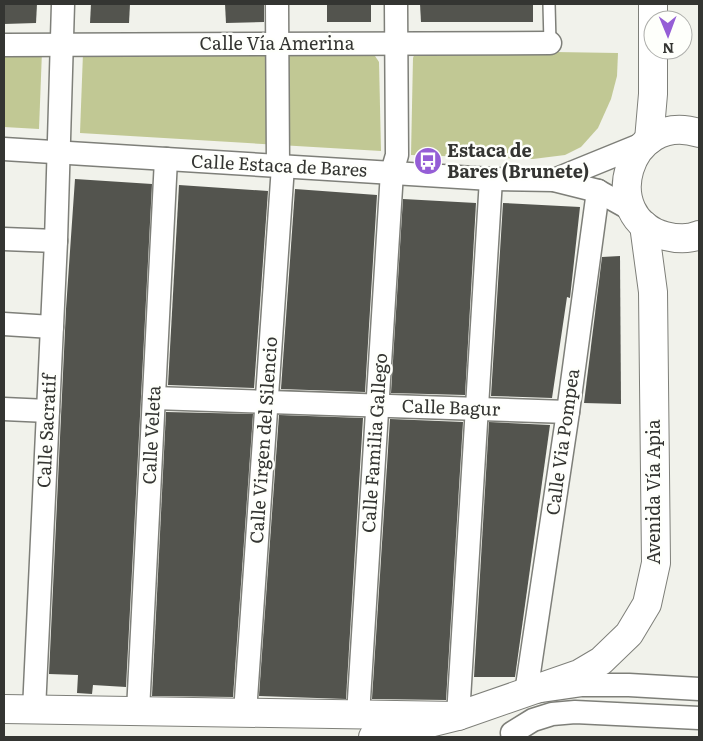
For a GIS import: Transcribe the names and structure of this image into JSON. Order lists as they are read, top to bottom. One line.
{"streets":{"main road":["Avenida Vía Apia"],"street":["Calle Vía Amerina","Calle Estaca de Bares","Calle Bagur","Calle Sacratif","Calle Veleta","Calle Virgen del Silencio","Calle Via Pompea","Calle Familia Gallego"]},"crossings":[["Calle Vía Amerina","Calle Sacratif"],["Calle Vía Amerina","Calle Virgen del Silencio"],["Calle Vía Amerina","Calle Familia Gallego"],["Calle Estaca de Bares","Calle Sacratif"],["Calle Estaca de Bares","Calle Veleta"],["Calle Estaca de Bares","Calle Virgen del Silencio"],["Calle Estaca de Bares","Calle Via Pompea"],["Calle Estaca de Bares","Calle Familia Gallego"],["Calle Estaca de Bares","Avenida Vía Apia"],["Calle Bagur","Calle Veleta"],["Calle Bagur","Calle Virgen del Silencio"],["Calle Bagur","Calle Via Pompea"],["Calle Bagur","Calle Familia Gallego"],["Calle Via Pompea","Avenida Vía Apia"]],"places":{"bus stop":["Estaca de Bares (Brunete)"]},"north":"bottom"}
